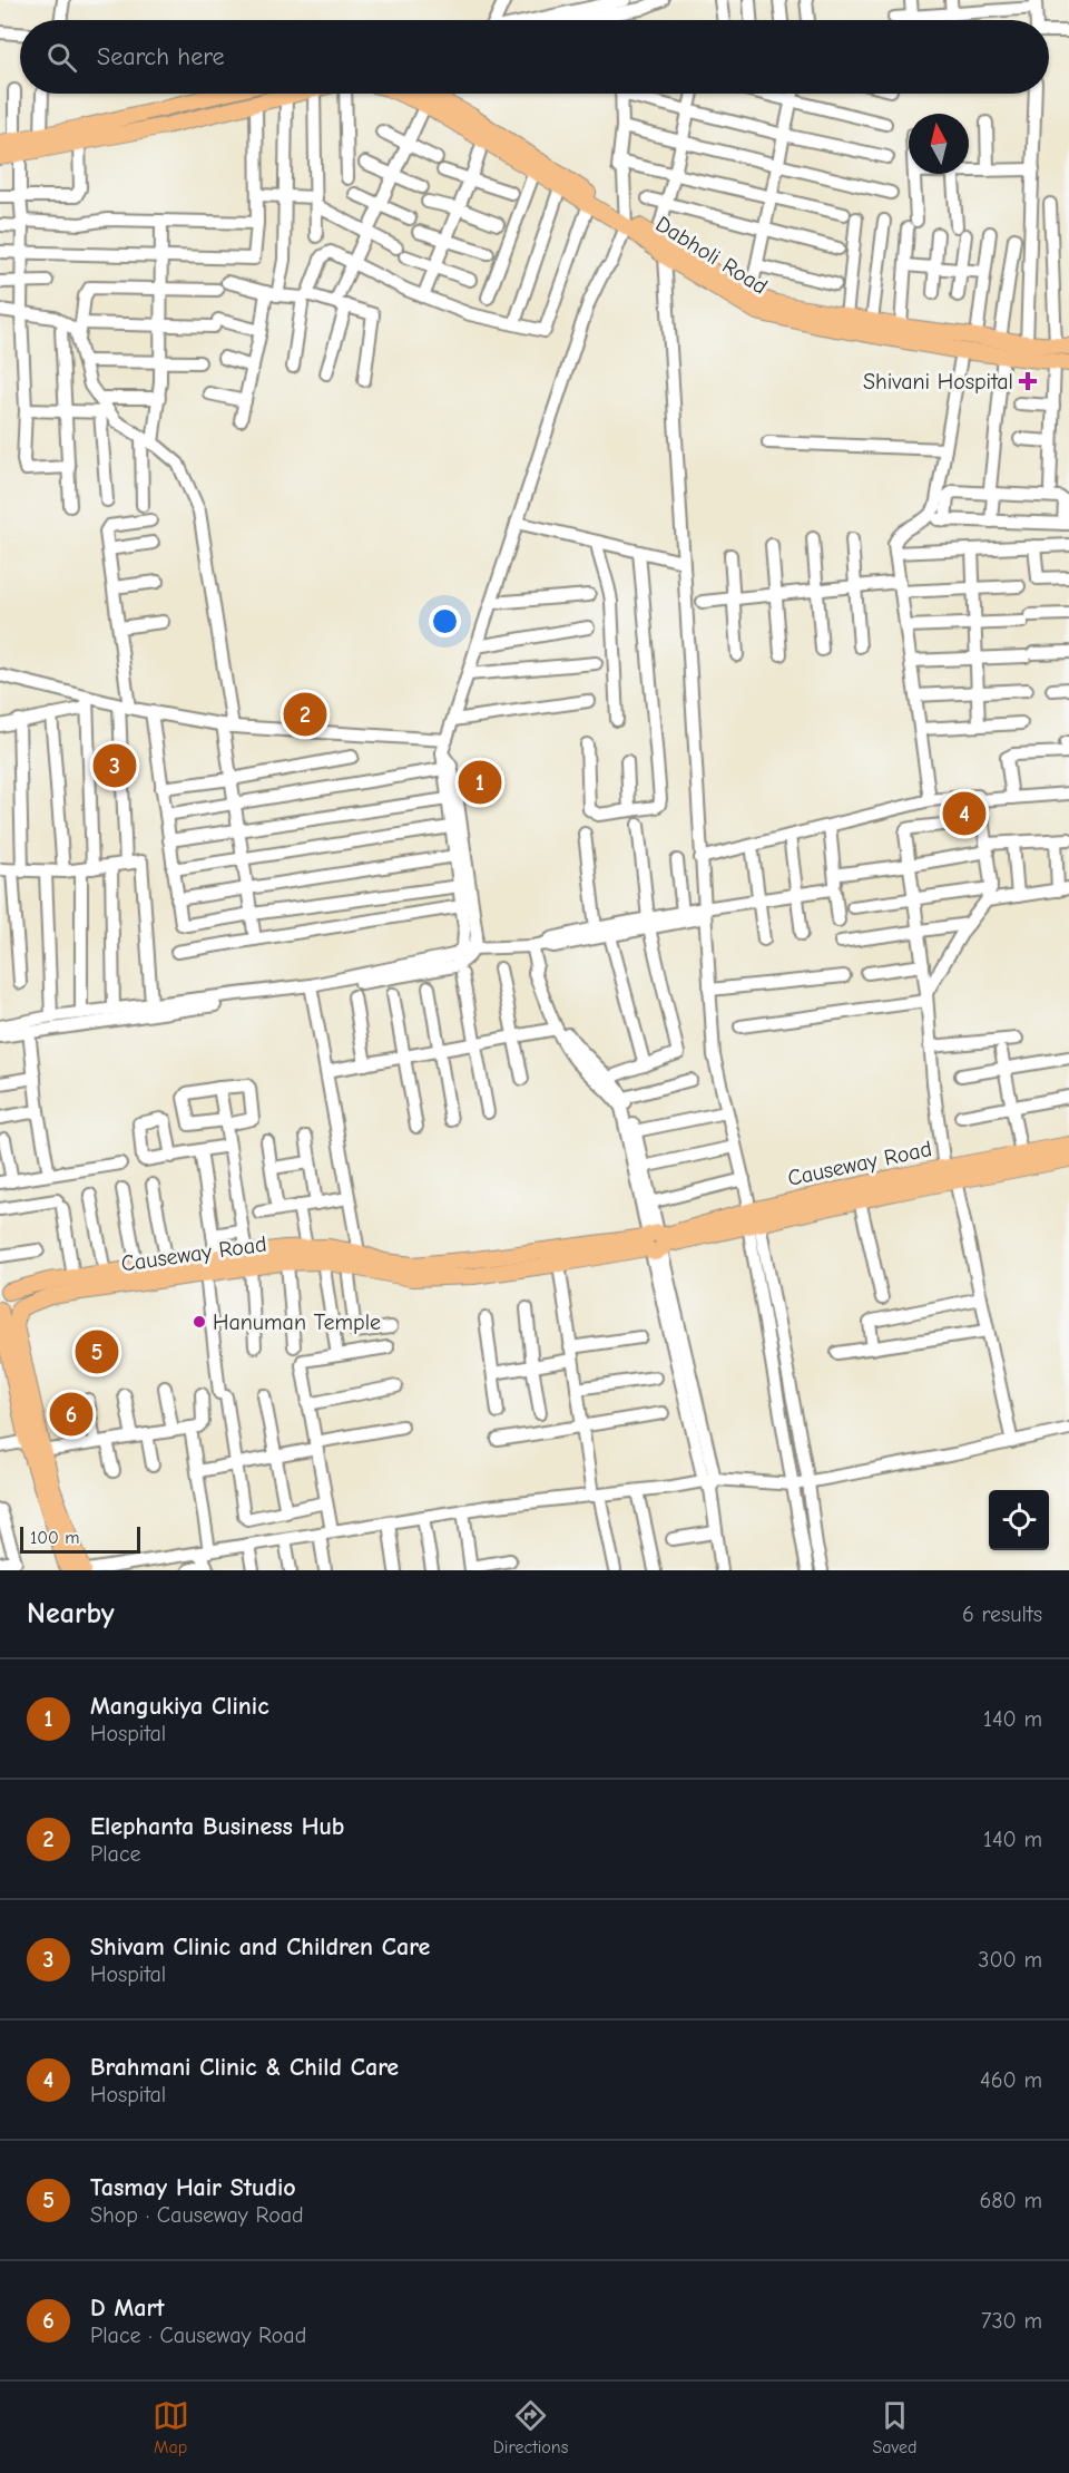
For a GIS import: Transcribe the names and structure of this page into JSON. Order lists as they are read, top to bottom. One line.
{"streets":{"main road":["Dabholi Road","Causeway Road"]},"places":{"health":["Shivani Hospital"],"other":["Hanuman Temple"]},"scale_bar":"100 m","north":"top","page":{"search":"Search here","pins":["2","3","1","4","5","6"],"scale":"100 m","heading":["Nearby","6 results"],"list":[{"mark":"1","name":"Mangukiya Clinic","note":"Hospital","value":"140 m"},{"mark":"2","name":"Elephanta Business Hub","note":"Place","value":"140 m"},{"mark":"3","name":"Shivam Clinic and Children Care","note":"Hospital","value":"300 m"},{"mark":"4","name":"Brahmani Clinic & Child Care","note":"Hospital","value":"460 m"},{"mark":"5","name":"Tasmay Hair Studio","note":"Shop · Causeway Road","value":"680 m"},{"mark":"6","name":"D Mart","note":"Place · Causeway Road","value":"730 m"}],"nav":["Map","Directions","Saved"]}}
